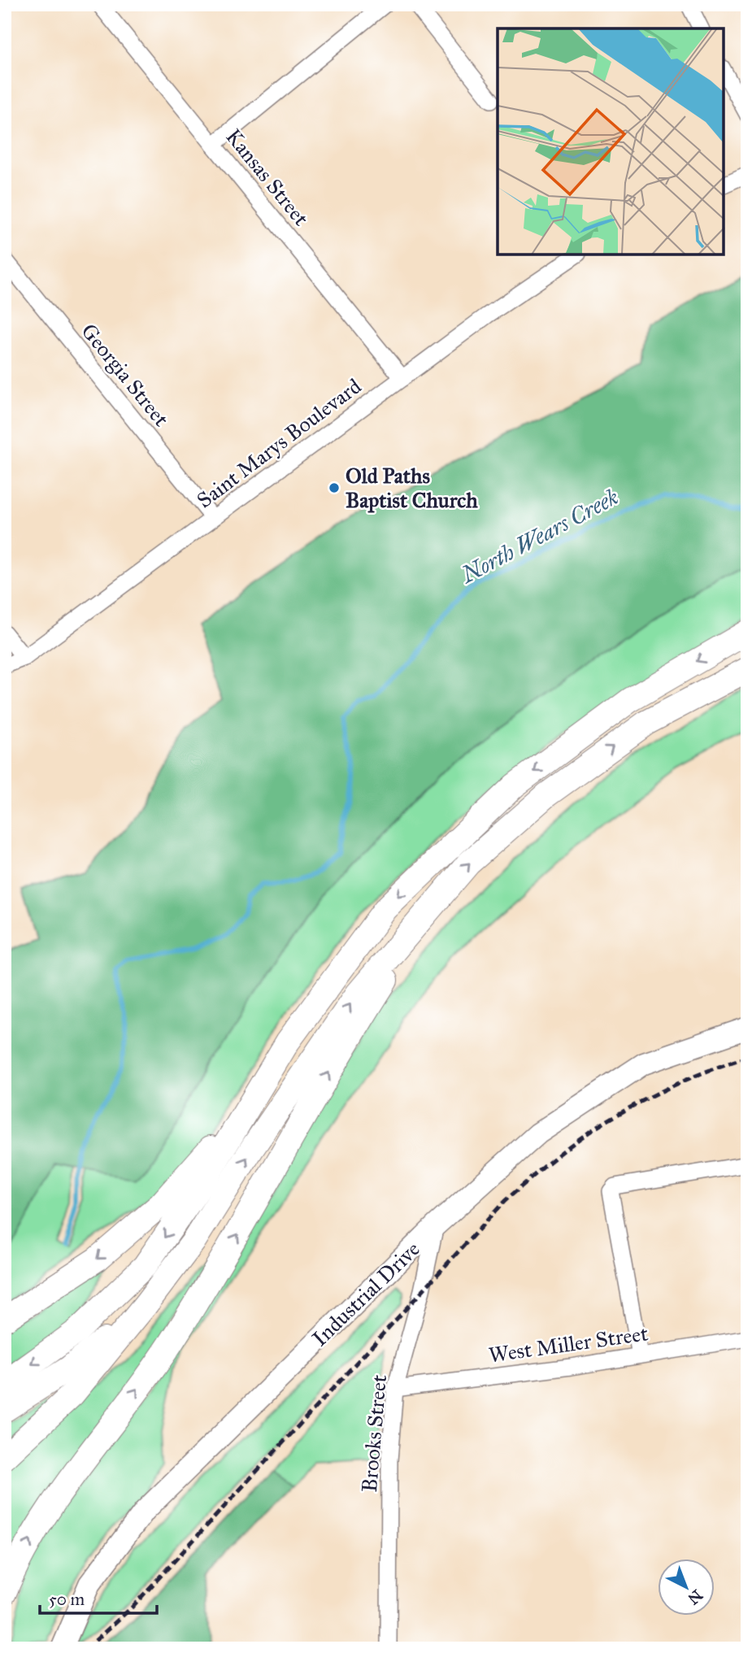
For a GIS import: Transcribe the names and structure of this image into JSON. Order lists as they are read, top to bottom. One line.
{"streets":{"main road":["Industrial Drive"],"street":["Kansas Street","Georgia Street","Saint Marys Boulevard","West Miller Street","Brooks Street"]},"crossings":[["Kansas Street","Saint Marys Boulevard"],["Georgia Street","Saint Marys Boulevard"],["Industrial Drive","Brooks Street"],["West Miller Street","Brooks Street"]],"water":["North Wears Creek"],"places":["Old Paths Baptist Church"],"scale_bar":"50 m","north":"bottom right"}
